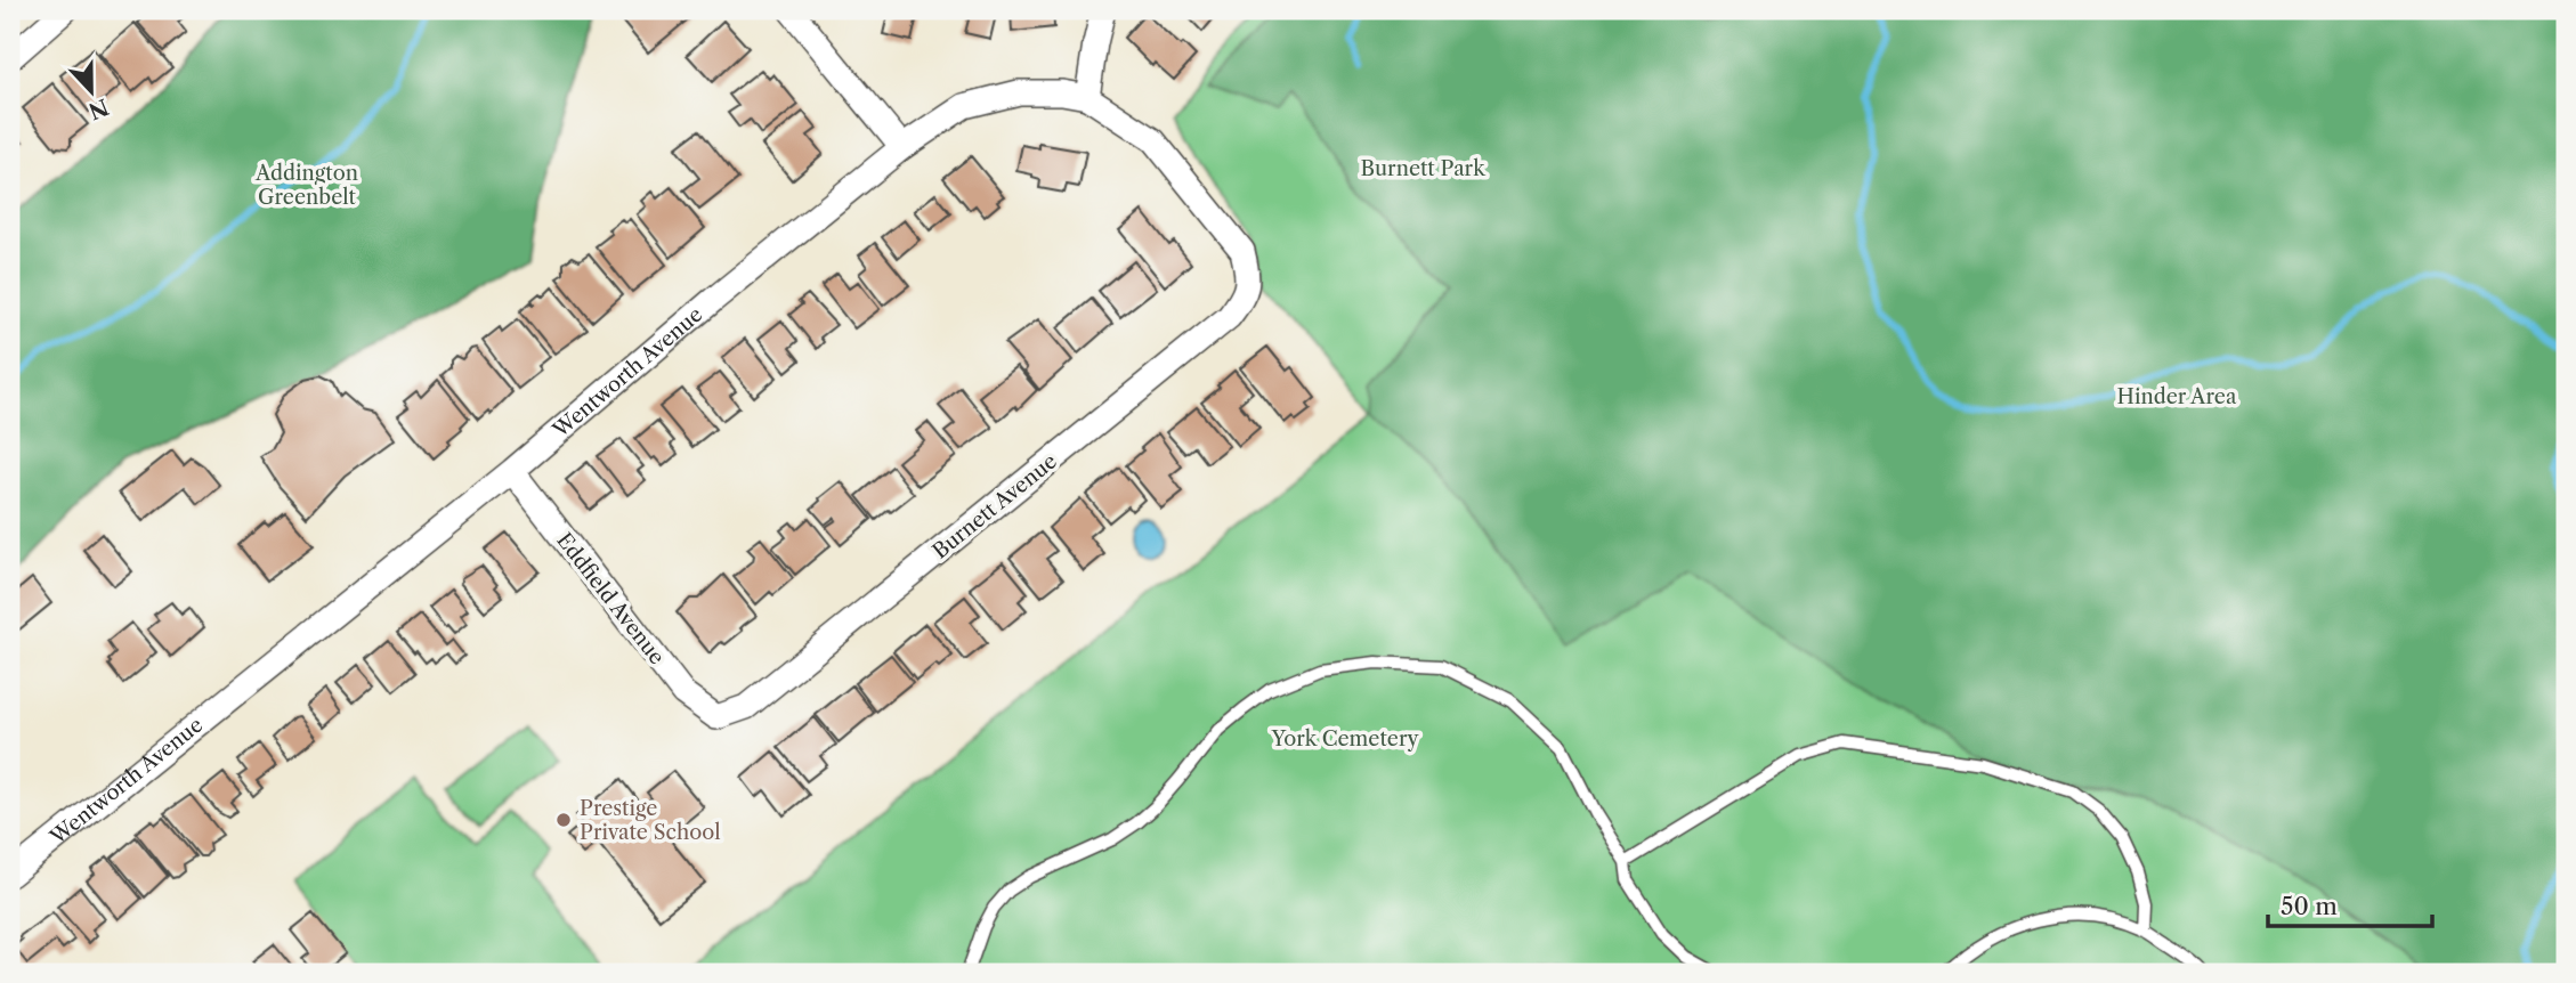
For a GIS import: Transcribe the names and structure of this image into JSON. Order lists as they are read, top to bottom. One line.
{"streets":{"street":["Wentworth Avenue","Burnett Avenue","Eddfield Avenue"]},"crossings":[["Wentworth Avenue","Burnett Avenue"],["Wentworth Avenue","Eddfield Avenue"],["Burnett Avenue","Eddfield Avenue"]],"parks":["Burnett Park","Addington Greenbelt","Hinder Area","York Cemetery"],"places":["Prestige Private School"],"scale_bar":"50 m","north":"bottom"}
